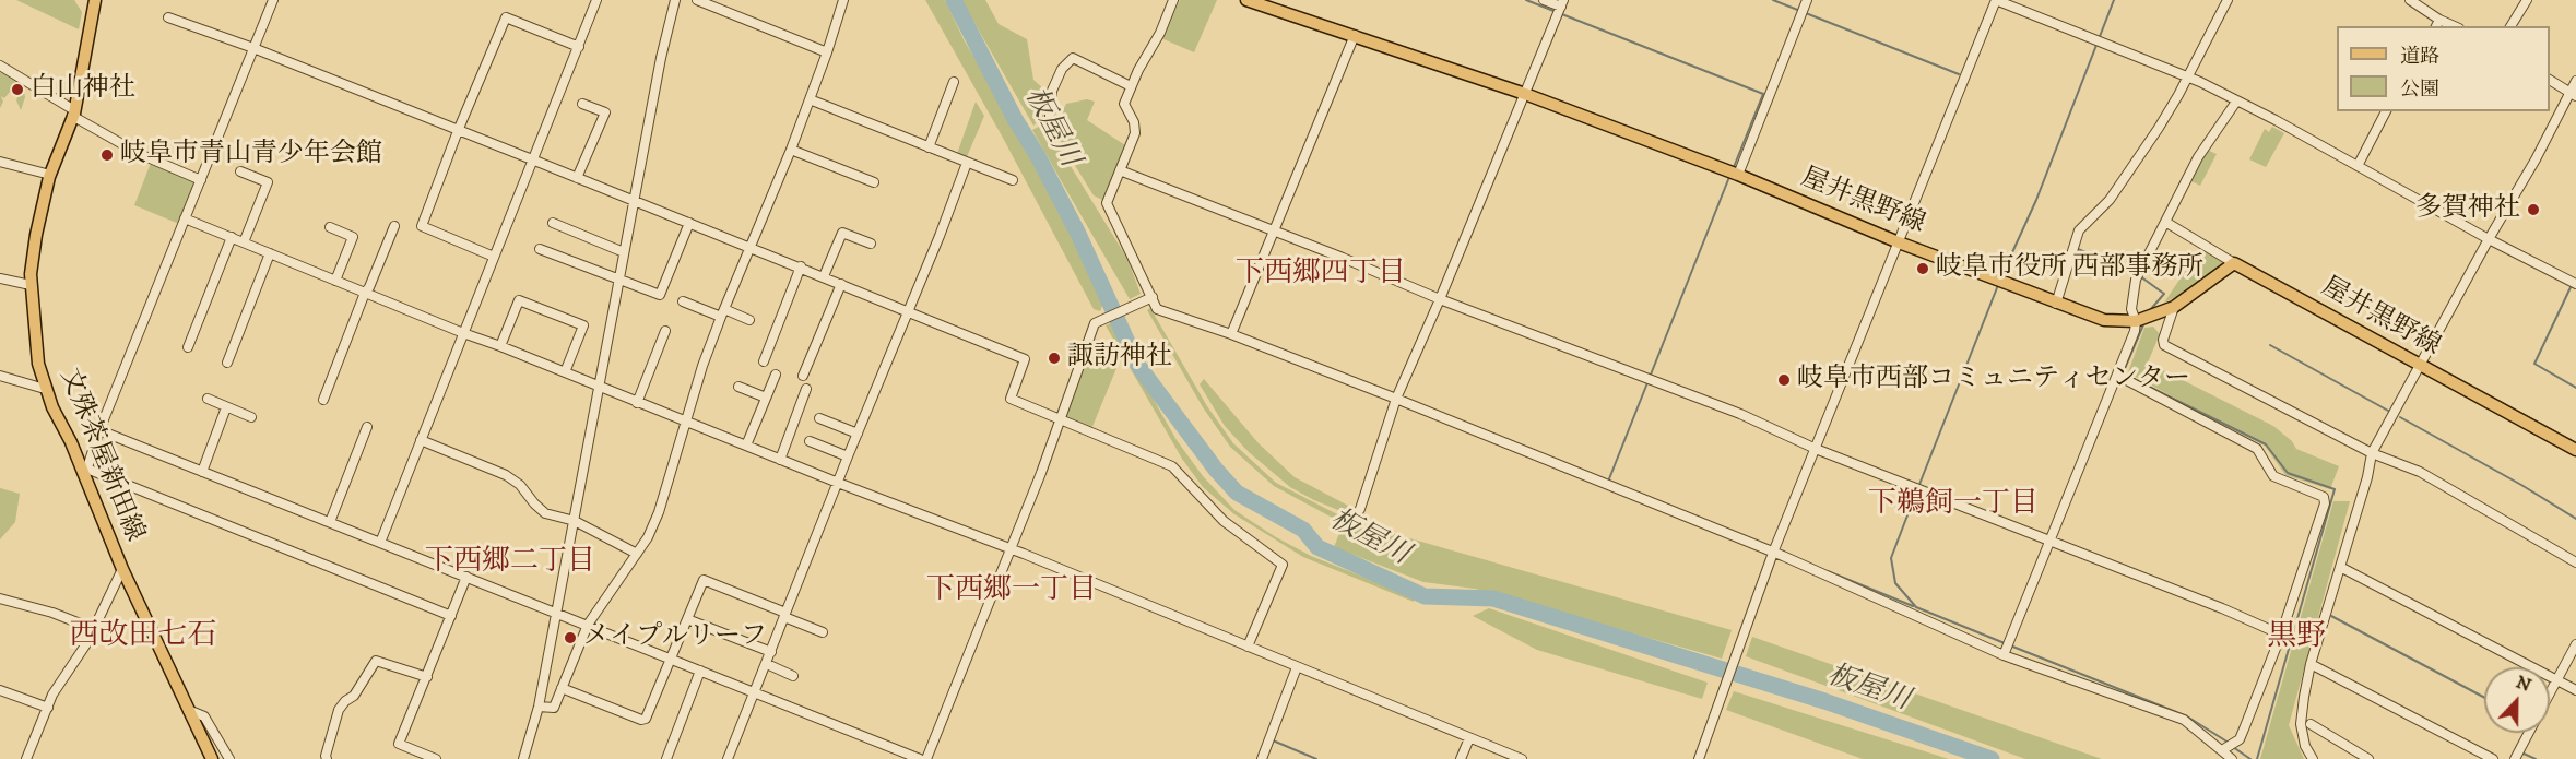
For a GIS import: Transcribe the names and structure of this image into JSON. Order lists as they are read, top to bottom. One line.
{"streets":{"main road":["屋井黒野線","文殊茶屋新田線"]},"districts":["下西郷四丁目","下鵜飼一丁目","下西郷二丁目","下西郷一丁目","西改田七石","黒野"],"water":["板屋川"],"places":["白山神社","岐阜市青山青少年会館","多賀神社","岐阜市役所 西部事務所","諏訪神社","岐阜市西部コミュニティセンター","メイプルリーフ"],"legend":["道路","公園"],"north":"top"}
